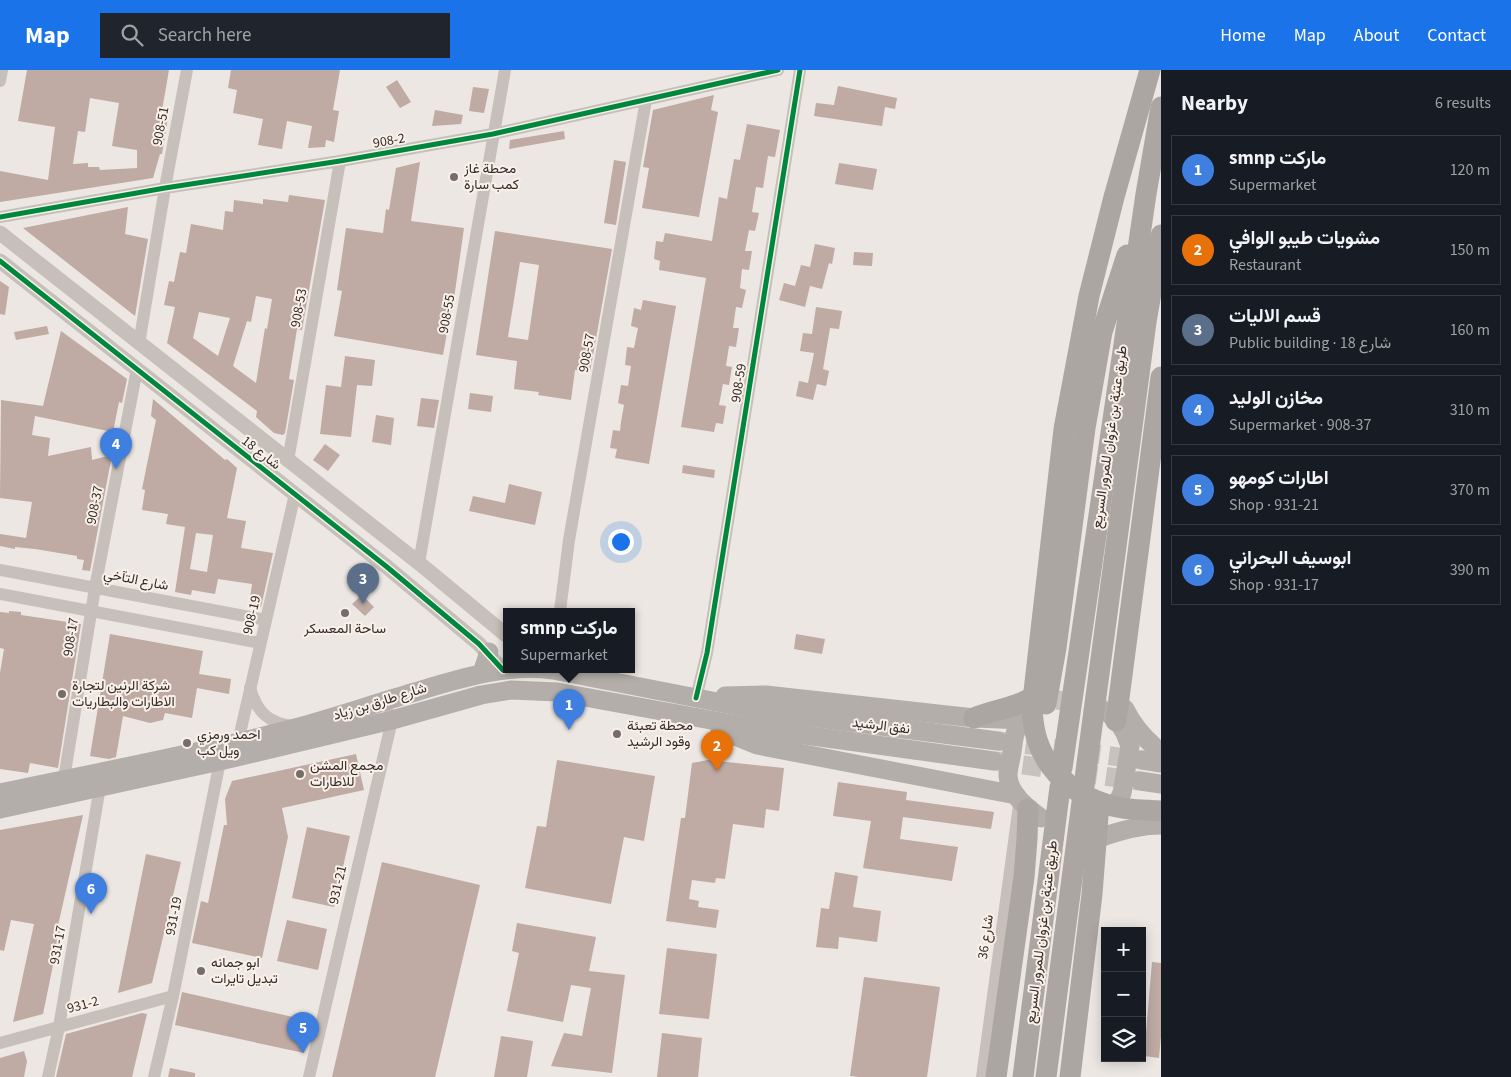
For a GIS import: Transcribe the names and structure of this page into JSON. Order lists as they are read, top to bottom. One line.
{"streets":{"highway":["طريق عتبة بن غزوان للمرور السريع"],"main road":["شارع طارق بن زياد","نفق الرشيد"],"street":["908-51","908-2","908-53","908-55","908-57","908-59","شارع 18","908-37","شارع التآخي","908-19","908-17","931-21","931-19","شارع 36","931-17","931-2"]},"crossings":[["908-51","908-2"],["908-2","908-53"],["908-2","908-55"],["908-2","908-57"],["908-53","شارع 18"],["908-55","شارع 18"],["908-59","شارع طارق بن زياد"],["شارع 18","908-37"],["شارع 18","908-19"],["شارع 18","شارع طارق بن زياد"],["908-37","شارع التآخي"],["908-37","908-17"],["شارع التآخي","908-19"],["شارع التآخي","908-17"],["908-19","شارع طارق بن زياد"],["908-17","شارع طارق بن زياد"],["شارع طارق بن زياد","نفق الرشيد"],["شارع طارق بن زياد","931-21"],["شارع طارق بن زياد","931-19"],["شارع طارق بن زياد","931-17"],["931-19","931-2"],["931-17","931-2"]],"places":["محطة غاز كمب سارة","ساحة المعسكر","شركة الرنين لتجارة الاطارات والبطاريات","محطة تعبئة وقود الرشيد","احمد ورمزي ويل كب","مجمع المشن للاطارات","ابو جمانه تبديل تايرات"],"page":{"header":"Map","search":"Search here","nav":["Home","Map","About","Contact"],"heading":["Nearby","6 results"],"list":[{"mark":"1","name":"smnp ماركت","note":"Supermarket","value":"120 m"},{"mark":"2","name":"مشويات طيبو الوافي","note":"Restaurant","value":"150 m"},{"mark":"3","name":"قسم الاليات","note":"Public building · شارع 18","value":"160 m"},{"mark":"4","name":"مخازن الوليد","note":"Supermarket · 908-37","value":"310 m"},{"mark":"5","name":"اطارات كومهو","note":"Shop · 931-21","value":"370 m"},{"mark":"6","name":"ابوسيف البحراني","note":"Shop · 931-17","value":"390 m"}],"pins":["4","3","1","2","6","5"],"popup":["smnp ماركت","Supermarket"],"map_buttons":["+","−"]}}
